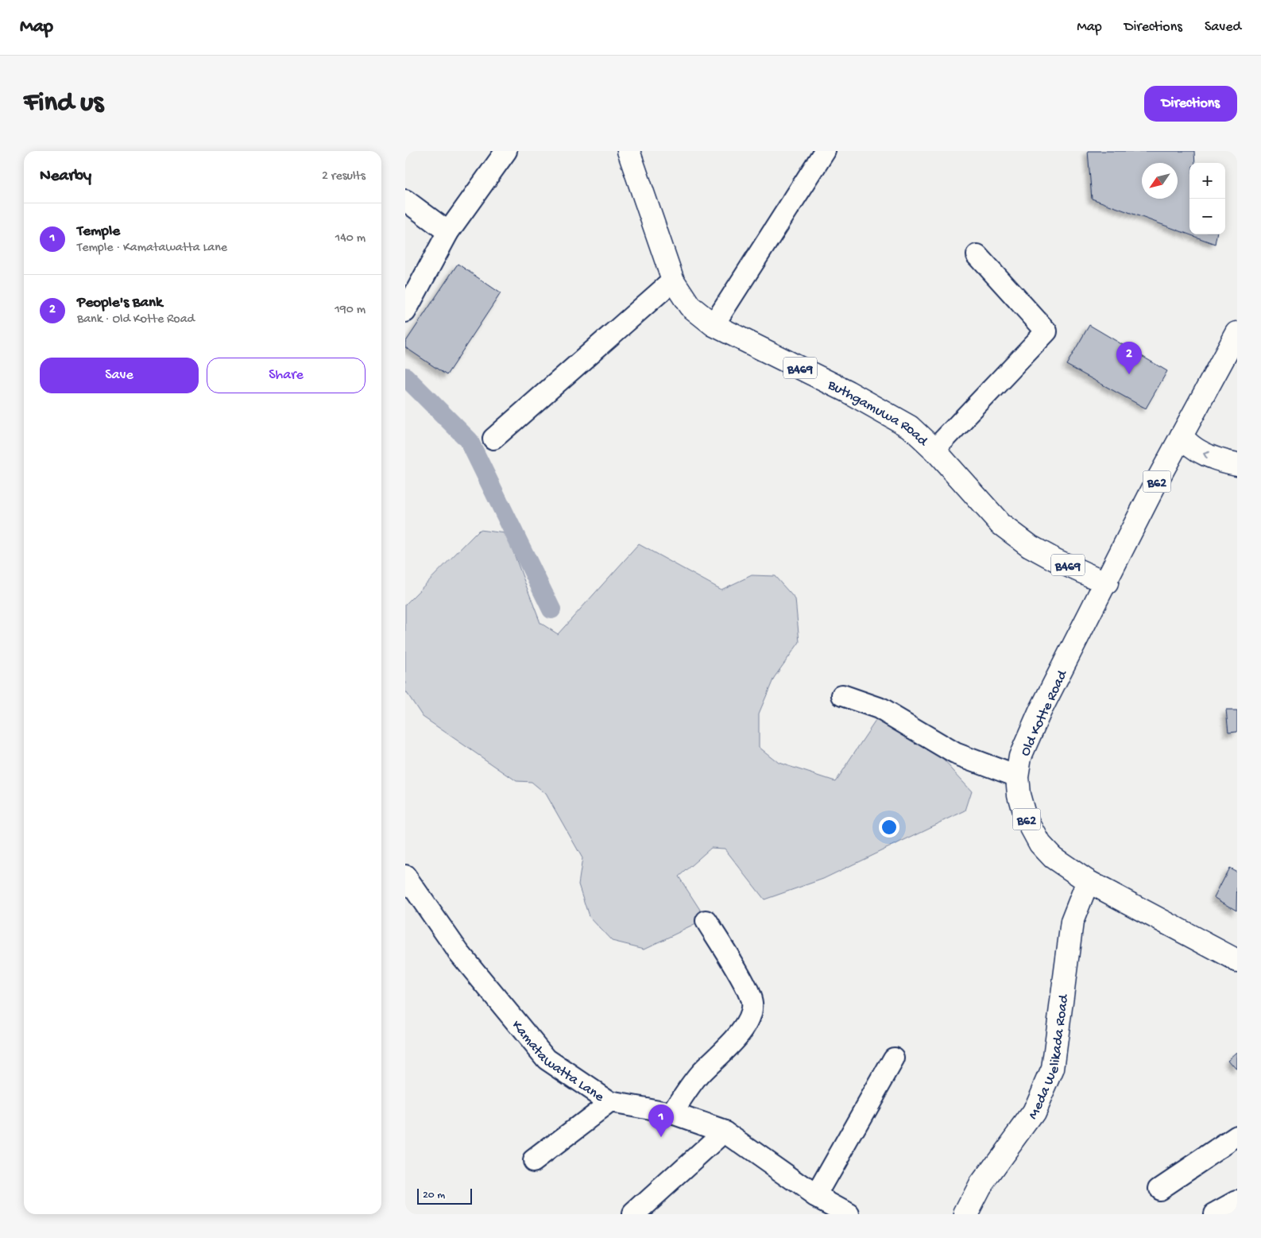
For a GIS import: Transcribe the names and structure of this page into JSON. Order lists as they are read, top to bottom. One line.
{"streets":{"main road":["B469","Buthgamuwa Road","B62","Old Kotte Road","Meda Welikada Road"],"street":["Kamatawatta Lane"]},"crossings":[["Buthgamuwa Road","Old Kotte Road"],["Old Kotte Road","Meda Welikada Road"]],"scale_bar":"20 m","north":"bottom left","page":{"header":"Map","nav":["Map","Directions","Saved"],"buttons":["Directions",["Save","Share"]],"title":"Find us","heading":["Nearby","2 results"],"map_buttons":["+","−"],"list":[{"mark":"1","name":"Temple","note":"Temple · Kamatawatta Lane","value":"140 m"},{"mark":"2","name":"People's Bank","note":"Bank · Old Kotte Road","value":"190 m"}],"pins":["2","1"],"scale":"20 m"}}
